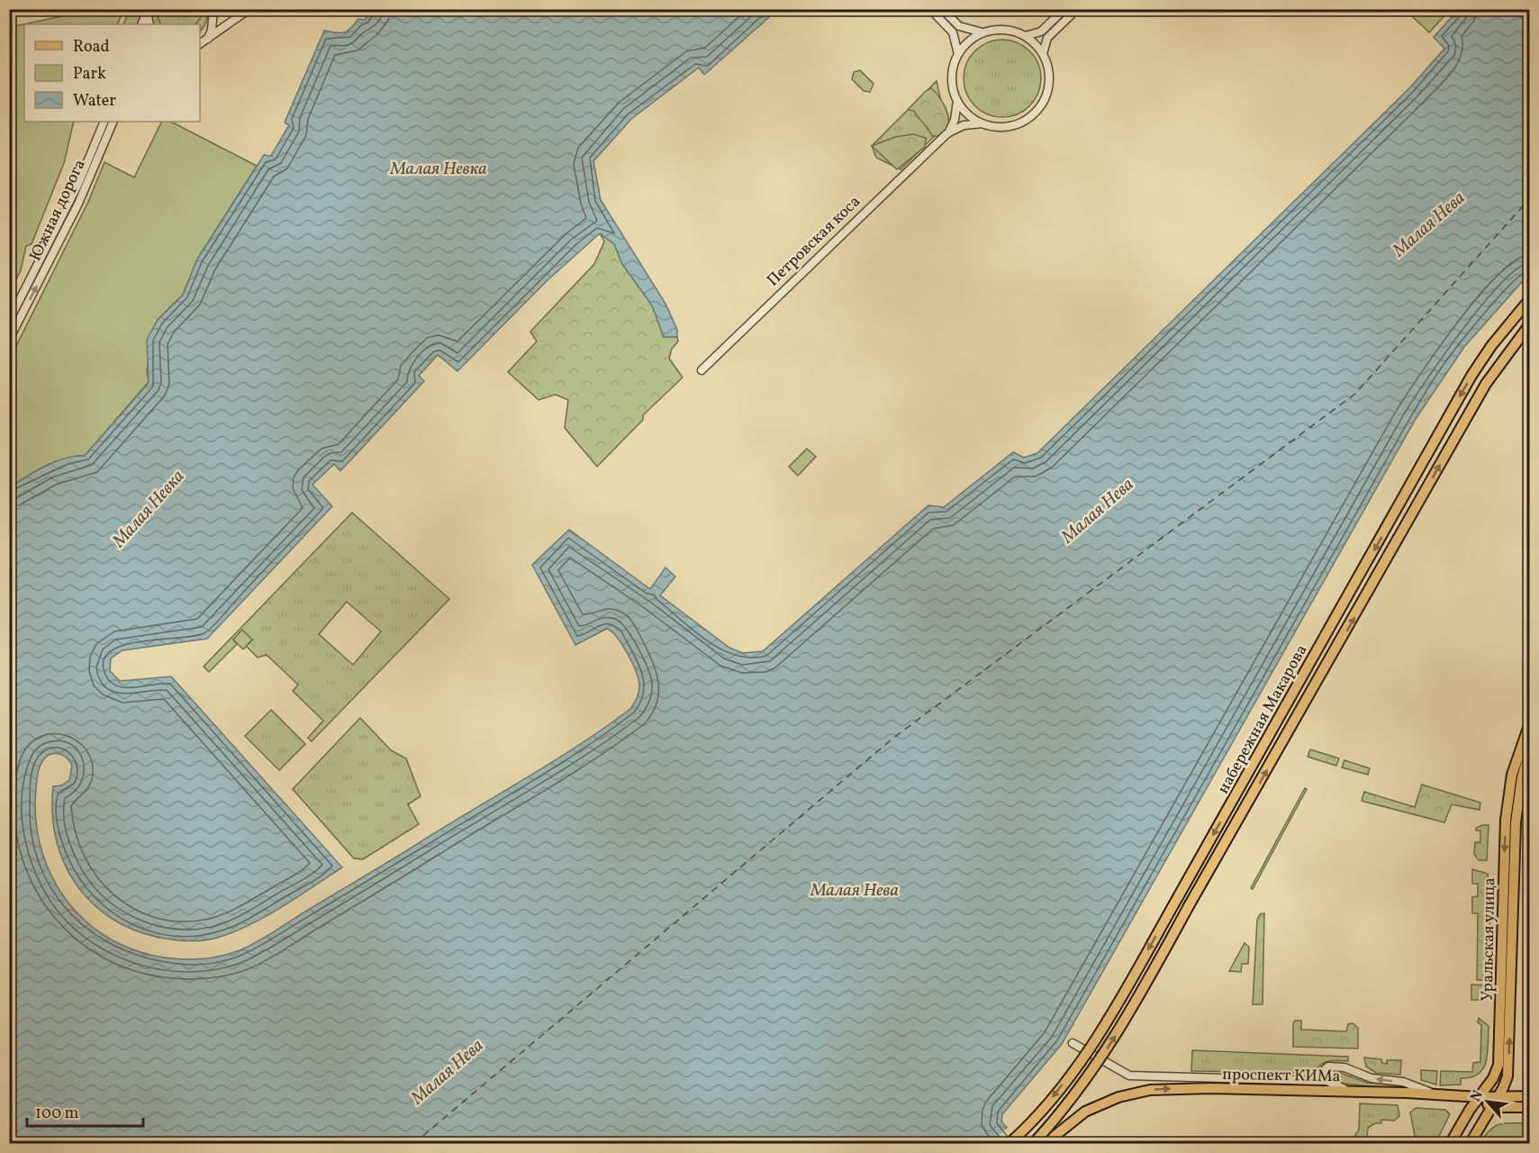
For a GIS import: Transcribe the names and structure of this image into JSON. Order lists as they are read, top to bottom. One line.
{"streets":{"main road":["набережная Макарова","Уральская улица","проспект КИМа"],"street":["Южная дорога","Петровская коса"]},"crossings":[["Уральская улица","проспект КИМа"]],"water":["Малая Невка","Малая Нева"],"legend":["Road","Park","Water"],"scale_bar":"100 m","north":"top left"}
